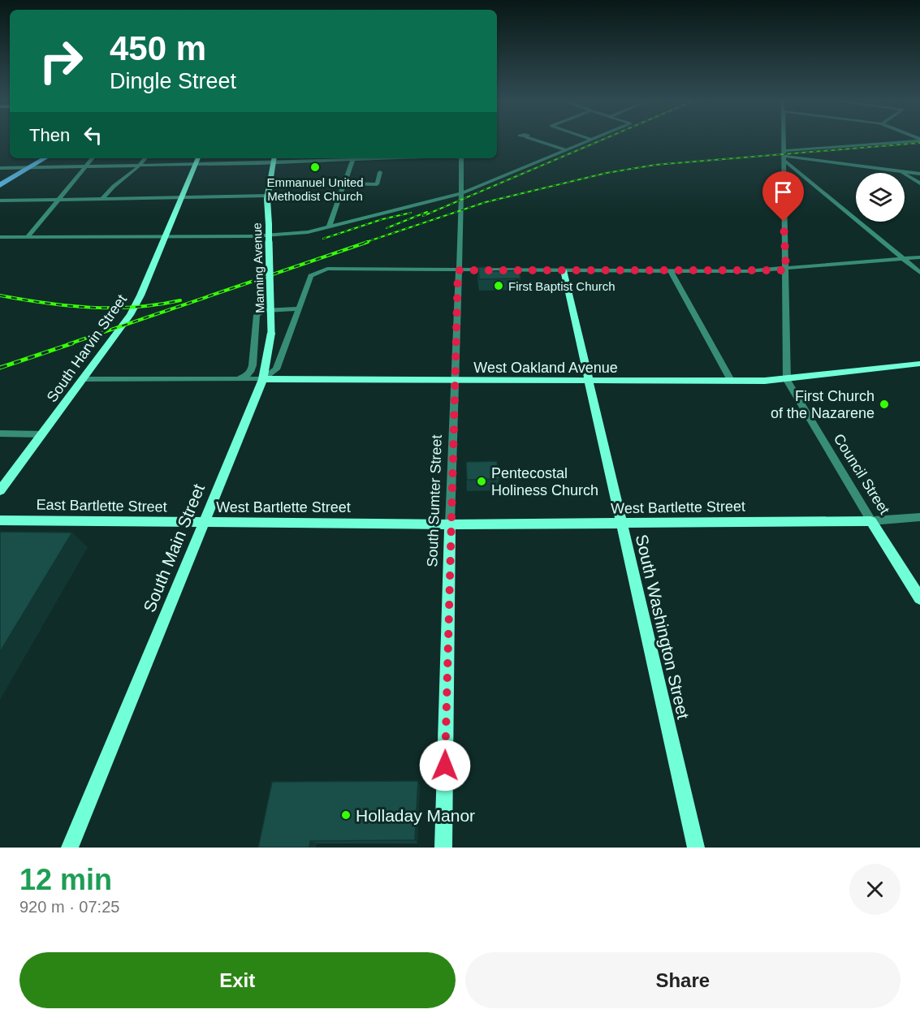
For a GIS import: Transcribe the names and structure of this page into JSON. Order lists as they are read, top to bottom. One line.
{"streets":{"street":["Manning Avenue","South Harvin Street","West Oakland Avenue","Council Street","South Sumter Street","East Bartlette Street","West Bartlette Street","South Main Street","South Washington Street"]},"crossings":[["Manning Avenue","West Oakland Avenue"],["Manning Avenue","South Main Street"],["South Harvin Street","West Oakland Avenue"],["West Oakland Avenue","Council Street"],["West Oakland Avenue","South Sumter Street"],["West Oakland Avenue","South Main Street"],["West Oakland Avenue","South Washington Street"],["Council Street","West Bartlette Street"],["South Sumter Street","West Bartlette Street"],["South Sumter Street","South Main Street"],["East Bartlette Street","West Bartlette Street"],["East Bartlette Street","South Main Street"],["West Bartlette Street","South Main Street"],["West Bartlette Street","South Washington Street"]],"places":["Emmanuel United Methodist Church","First Baptist Church","First Church of the Nazarene","Pentecostal Holiness Church","Holladay Manor"],"page":{"turn":["450 m","Dingle Street"],"then":"Then","heading":["12 min","920 m · 07:25"],"buttons":["Exit","Share"]}}
